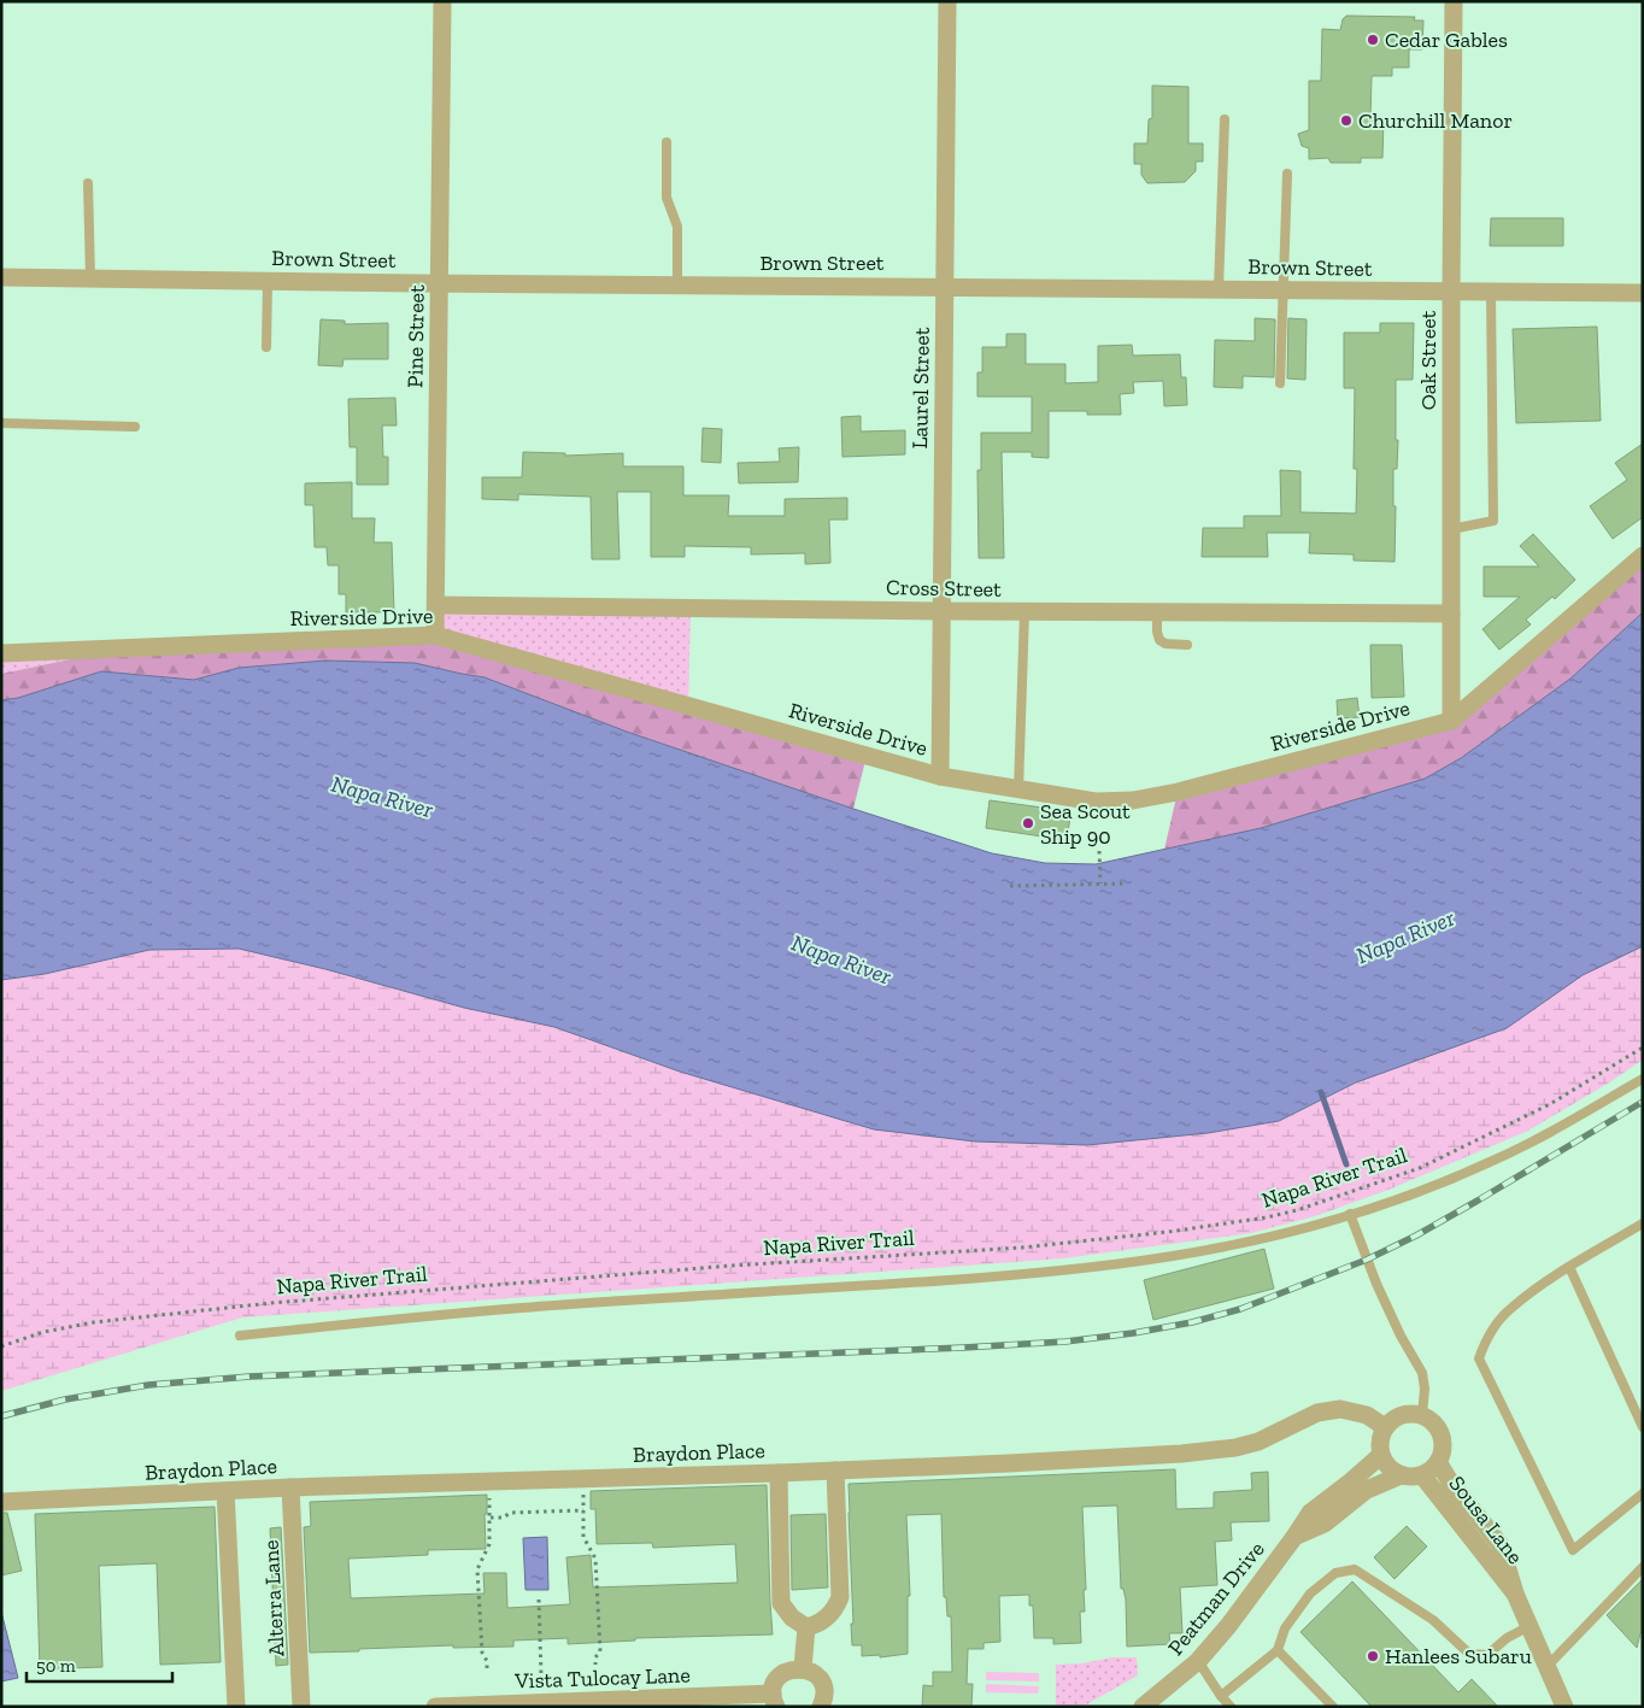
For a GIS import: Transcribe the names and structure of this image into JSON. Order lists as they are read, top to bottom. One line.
{"streets":{"street":["Brown Street","Pine Street","Oak Street","Laurel Street","Cross Street","Riverside Drive","Braydon Place","Sousa Lane","Alterra Lane","Peatman Drive","Vista Tulocay Lane"],"path":["Napa River Trail"]},"crossings":[["Brown Street","Pine Street"],["Brown Street","Oak Street"],["Brown Street","Laurel Street"],["Pine Street","Cross Street"],["Pine Street","Riverside Drive"],["Oak Street","Cross Street"],["Oak Street","Riverside Drive"],["Laurel Street","Cross Street"],["Laurel Street","Riverside Drive"],["Braydon Place","Sousa Lane"],["Braydon Place","Alterra Lane"],["Braydon Place","Peatman Drive"],["Sousa Lane","Peatman Drive"]],"water":["Napa River"],"places":["Cedar Gables","Churchill Manor","Sea Scout Ship 90","Hanlees Subaru"],"scale_bar":"50 m"}
